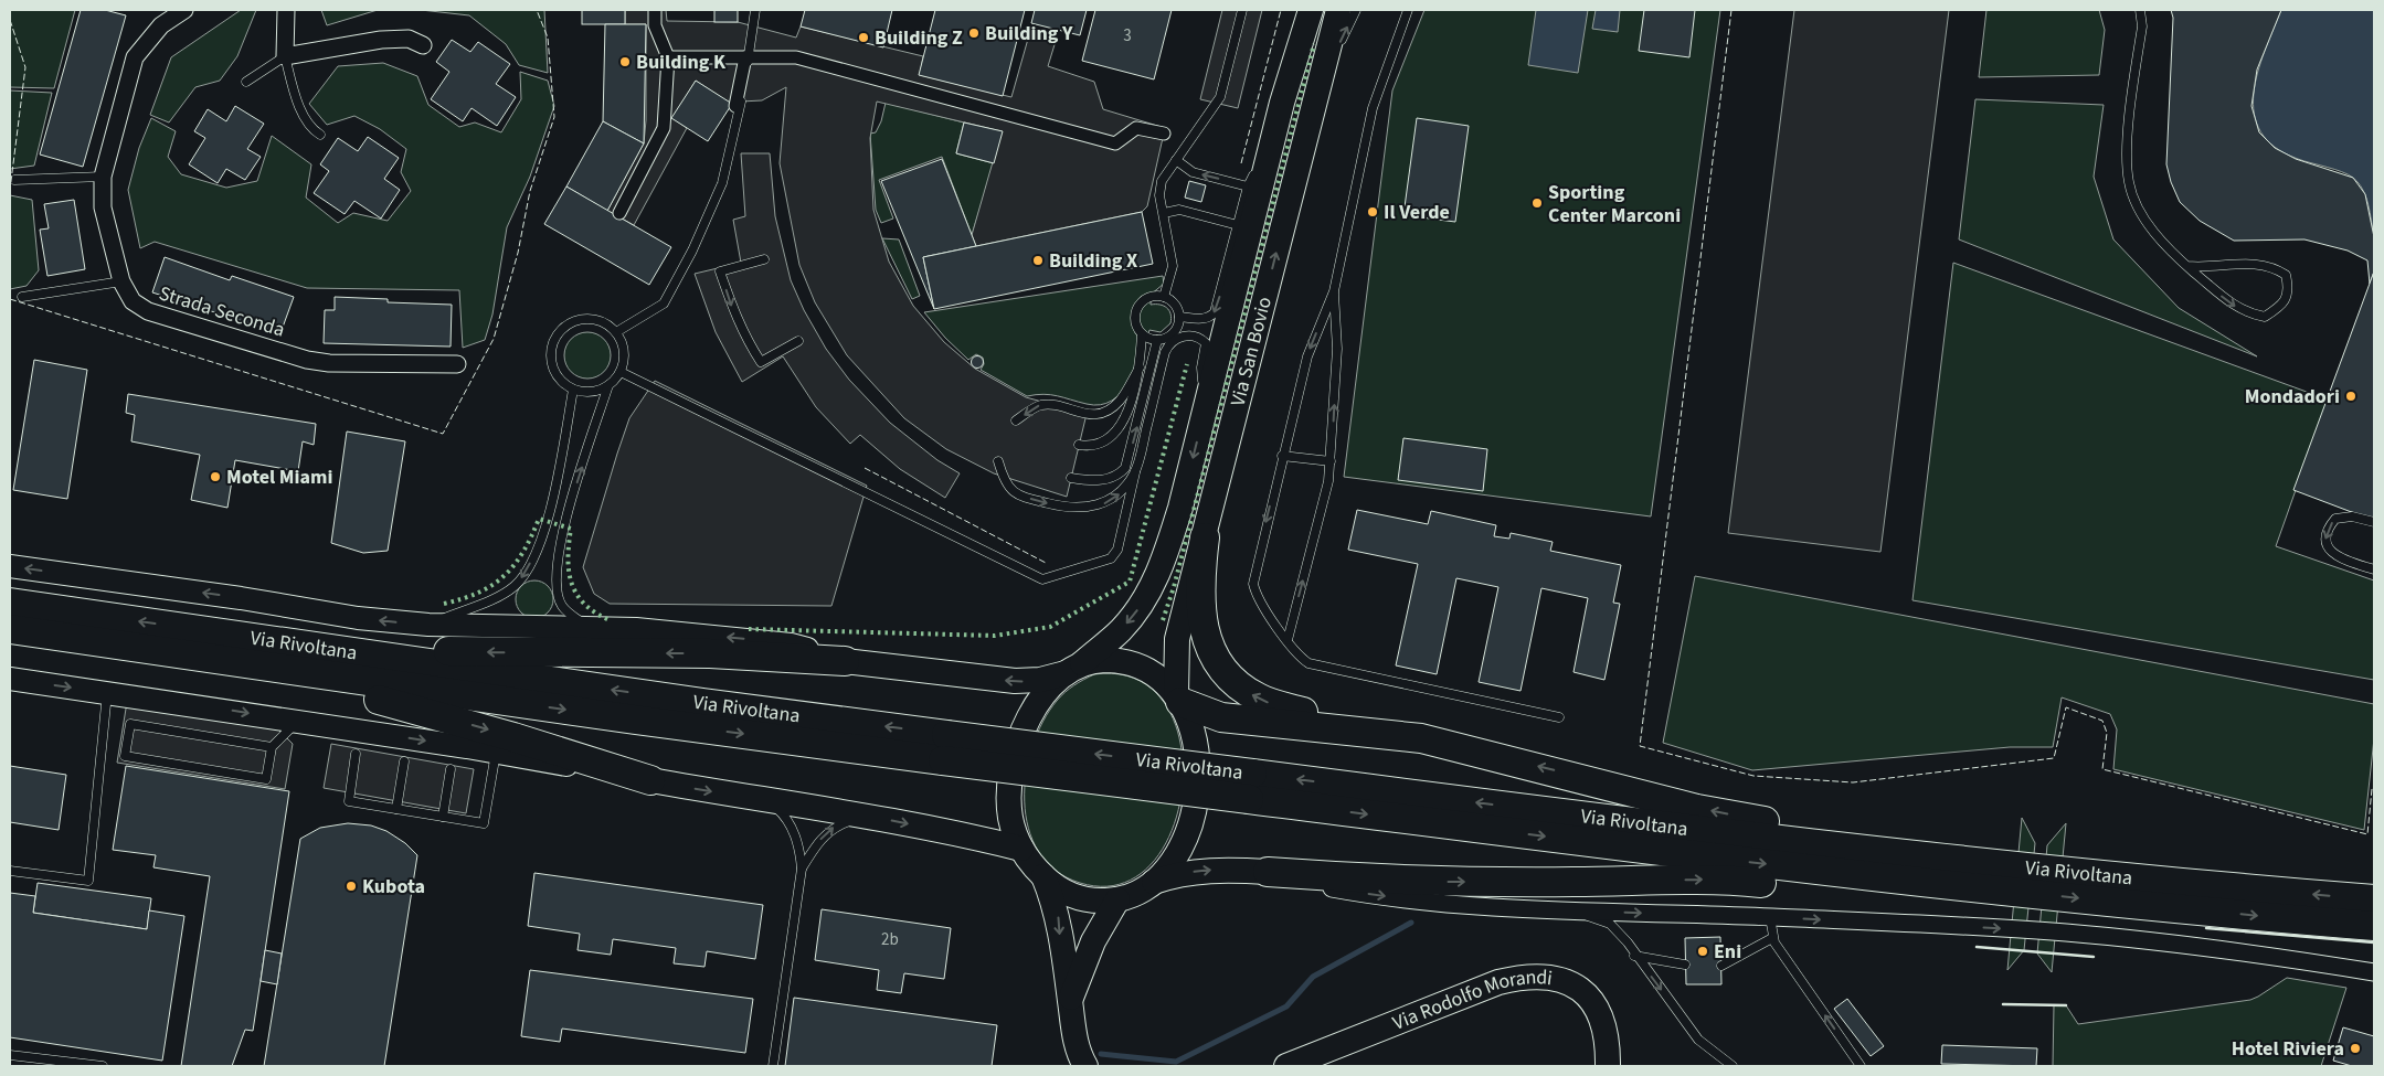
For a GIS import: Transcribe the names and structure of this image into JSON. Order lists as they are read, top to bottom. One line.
{"streets":{"highway":["Via Rivoltana"],"main road":["Via San Bovio","Via Rodolfo Morandi"],"street":["Strada Seconda"]},"places":["Building Y","Building Z","Building K","Sporting Center Marconi","Il Verde","Building X","Mondadori","Motel Miami","Kubota","Eni","Hotel Riviera"],"house_numbers":["3","2b"]}
